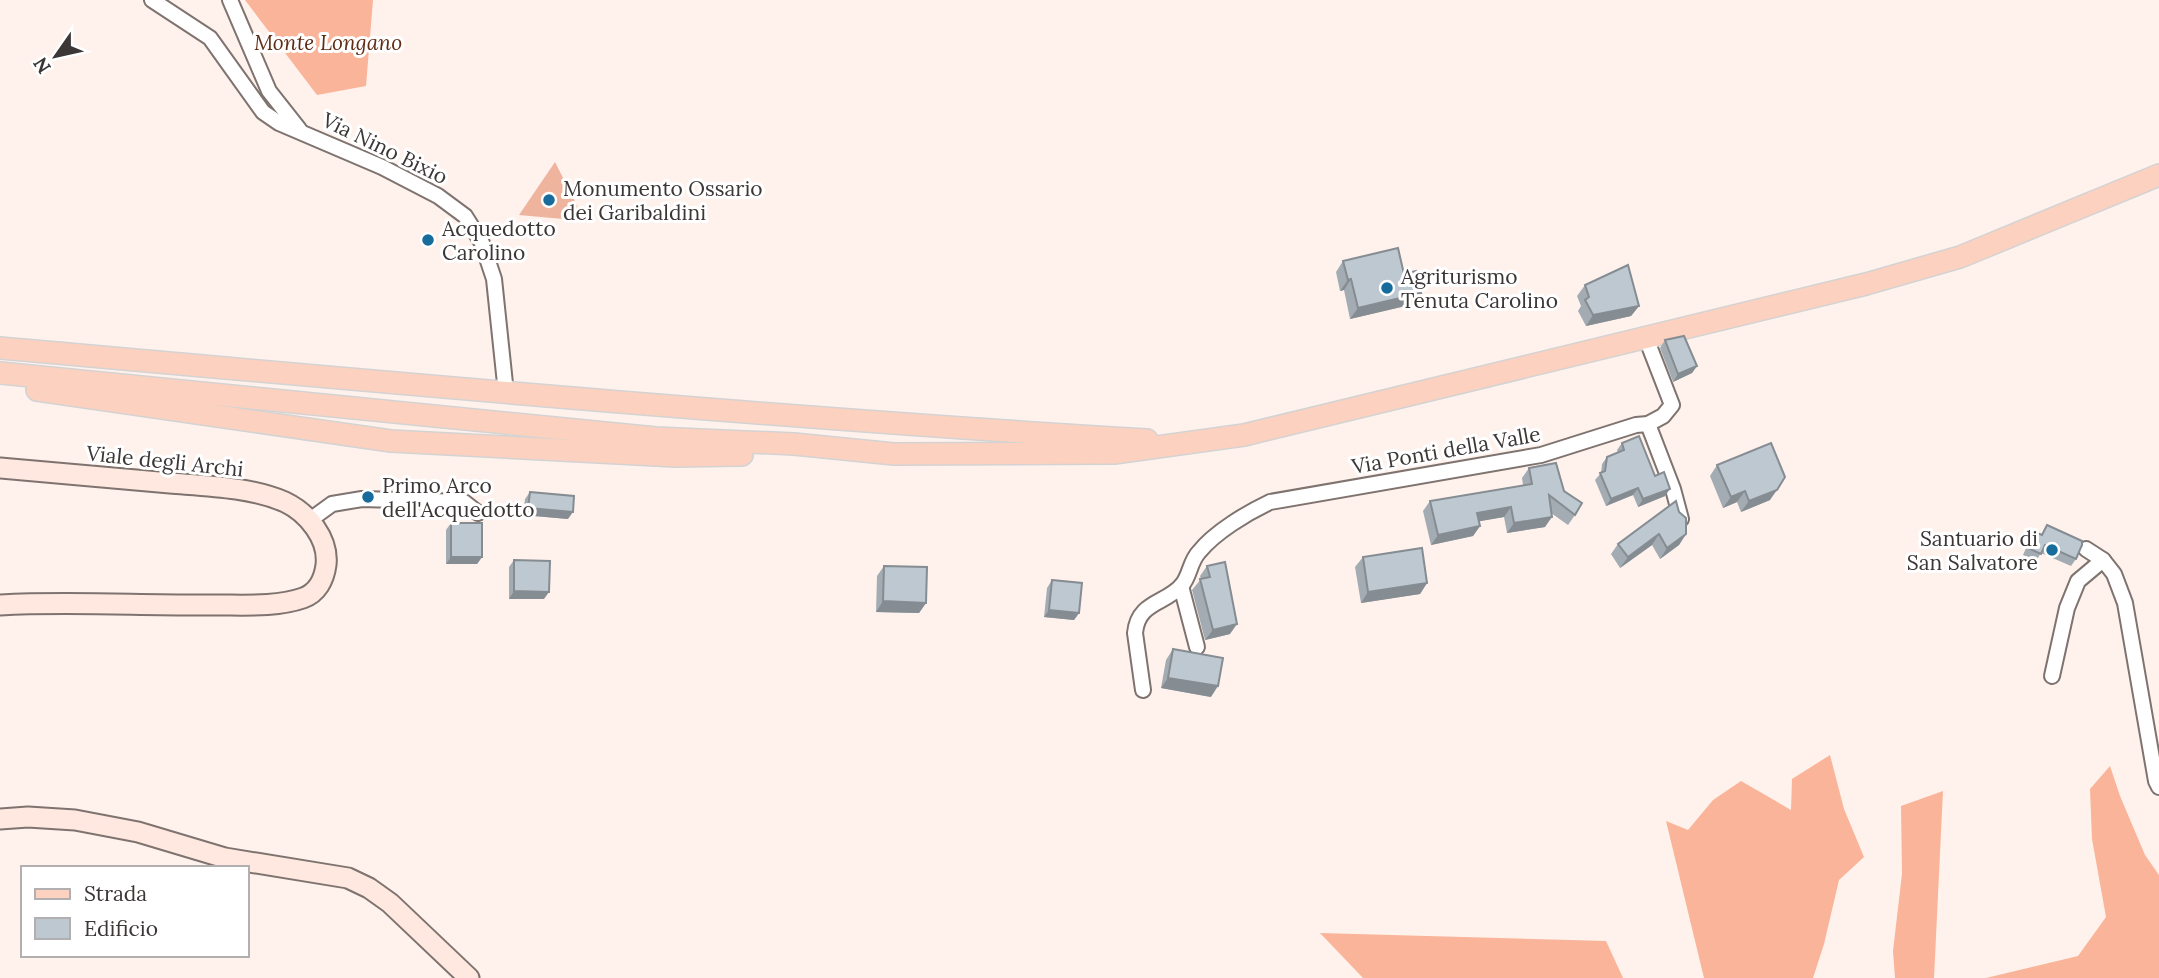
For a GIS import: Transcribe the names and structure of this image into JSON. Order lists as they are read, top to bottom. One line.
{"streets":{"main road":["Viale degli Archi"],"street":["Via Nino Bixio","Via Ponti della Valle"]},"parks":["Monte Longano"],"places":["Monumento Ossario dei Garibaldini","Acquedotto Carolino","Agriturismo Tenuta Carolino","Primo Arco dell'Acquedotto","Santuario di San Salvatore"],"legend":["Strada","Edificio"],"north":"bottom left"}
